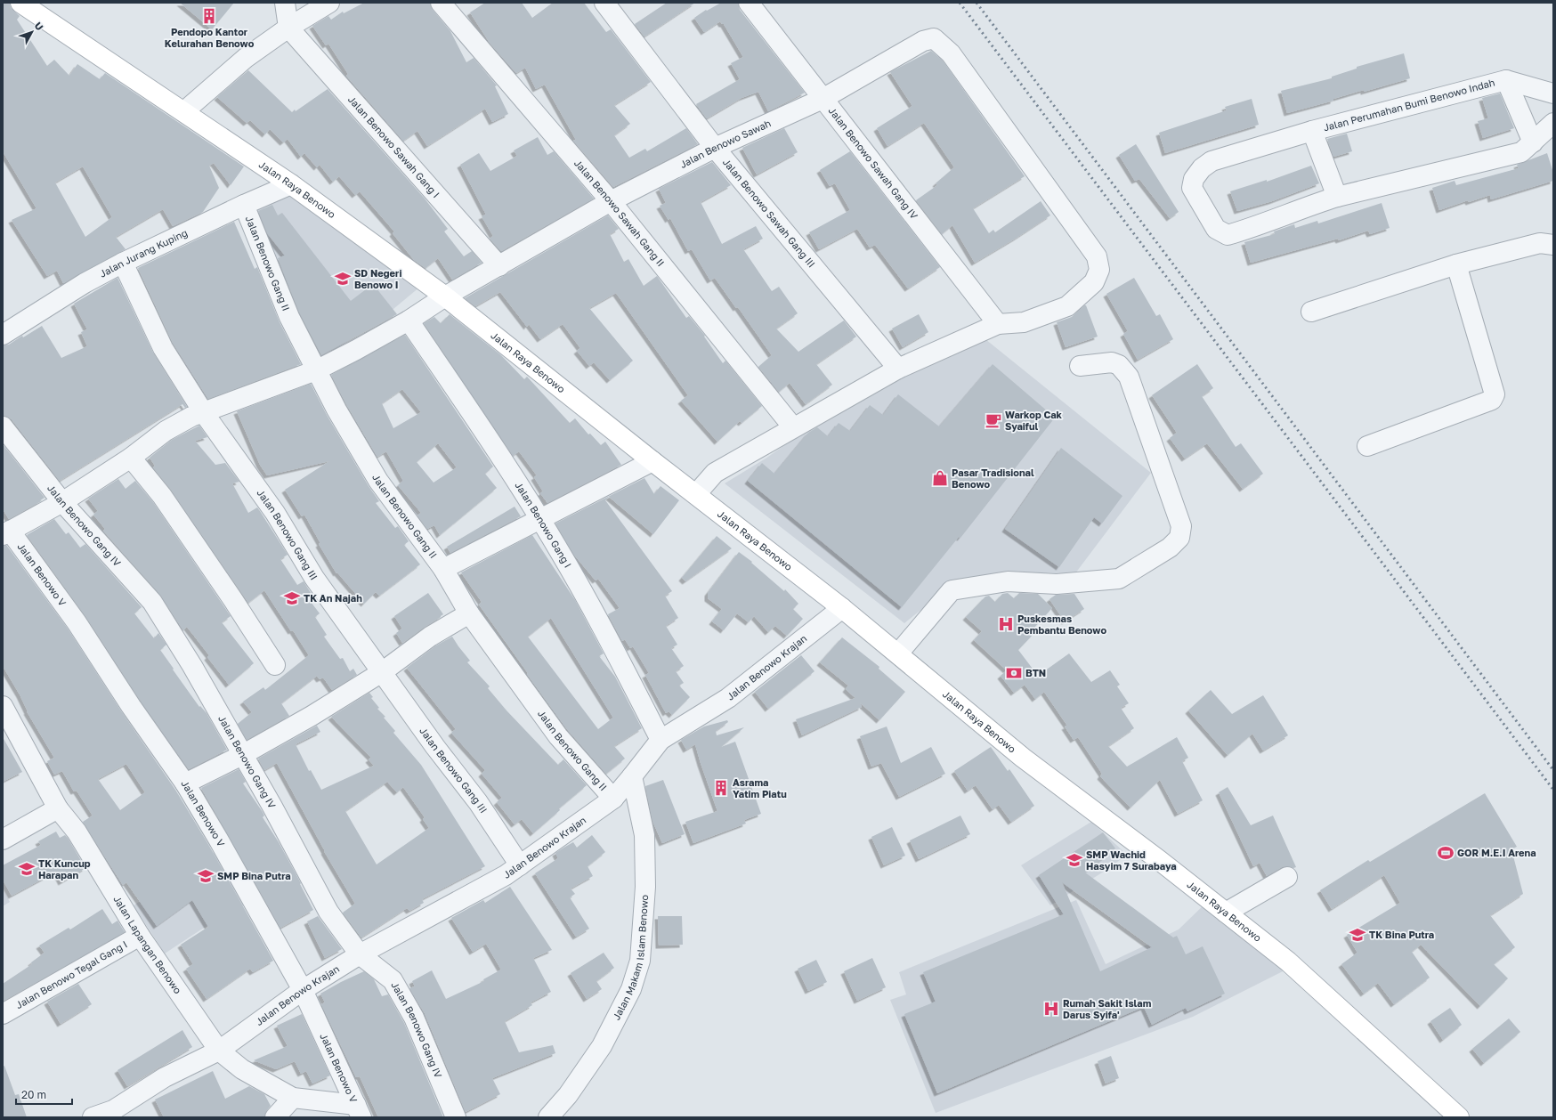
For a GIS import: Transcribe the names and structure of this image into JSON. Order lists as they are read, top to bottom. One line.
{"streets":{"main road":["Jalan Raya Benowo"],"street":["Jalan Perumahan Bumi Benowo Indah","Jalan Benowo Sawah","Jalan Benowo Sawah Gang I","Jalan Benowo Sawah Gang IV","Jalan Benowo Sawah Gang II","Jalan Benowo Sawah Gang III","Jalan Jurang Kuping","Jalan Benowo Gang II","Jalan Benowo Gang IV","Jalan Benowo Gang I","Jalan Benowo Gang III","Jalan Benowo V","Jalan Benowo Krajan","Jalan Lapangan Benowo","Jalan Makam Islam Benowo","Jalan Benowo Tegal Gang I"]},"crossings":[["Jalan Benowo Sawah","Jalan Benowo Sawah Gang I"],["Jalan Benowo Sawah","Jalan Benowo Sawah Gang IV"],["Jalan Benowo Sawah","Jalan Raya Benowo"],["Jalan Benowo Sawah","Jalan Benowo Sawah Gang II"],["Jalan Benowo Sawah","Jalan Benowo Sawah Gang III"],["Jalan Benowo Sawah","Jalan Benowo Gang II"],["Jalan Benowo Sawah","Jalan Benowo Gang IV"],["Jalan Benowo Sawah","Jalan Benowo Gang I"],["Jalan Benowo Sawah","Jalan Benowo Gang III"],["Jalan Benowo Sawah","Jalan Benowo V"],["Jalan Raya Benowo","Jalan Jurang Kuping"],["Jalan Raya Benowo","Jalan Benowo Krajan"],["Jalan Jurang Kuping","Jalan Benowo Gang II"],["Jalan Jurang Kuping","Jalan Benowo Gang III"],["Jalan Benowo Gang II","Jalan Benowo Krajan"],["Jalan Benowo Gang IV","Jalan Benowo Krajan"],["Jalan Benowo Gang I","Jalan Benowo Krajan"],["Jalan Benowo Gang III","Jalan Benowo Krajan"],["Jalan Benowo V","Jalan Benowo Krajan"],["Jalan Benowo V","Jalan Lapangan Benowo"],["Jalan Benowo Krajan","Jalan Lapangan Benowo"],["Jalan Benowo Krajan","Jalan Makam Islam Benowo"],["Jalan Lapangan Benowo","Jalan Benowo Tegal Gang I"]],"places":{"building":["Pendopo Kantor Kelurahan Benowo","Asrama Yatim Piatu"],"school or university":["SD Negeri Benowo I","TK An Najah","SMP Wachid Hasyim 7 Surabaya","TK Kuncup Harapan","SMP Bina Putra","TK Bina Putra"],"cafe":["Warkop Cak Syaiful"],"shop":["Pasar Tradisional Benowo"],"hospital":["Puskesmas Pembantu Benowo","Rumah Sakit Islam Darus Syifa'"],"bank":["BTN"],"sports":["GOR M.E.I Arena"]},"scale_bar":"20 m","north":"top right"}
